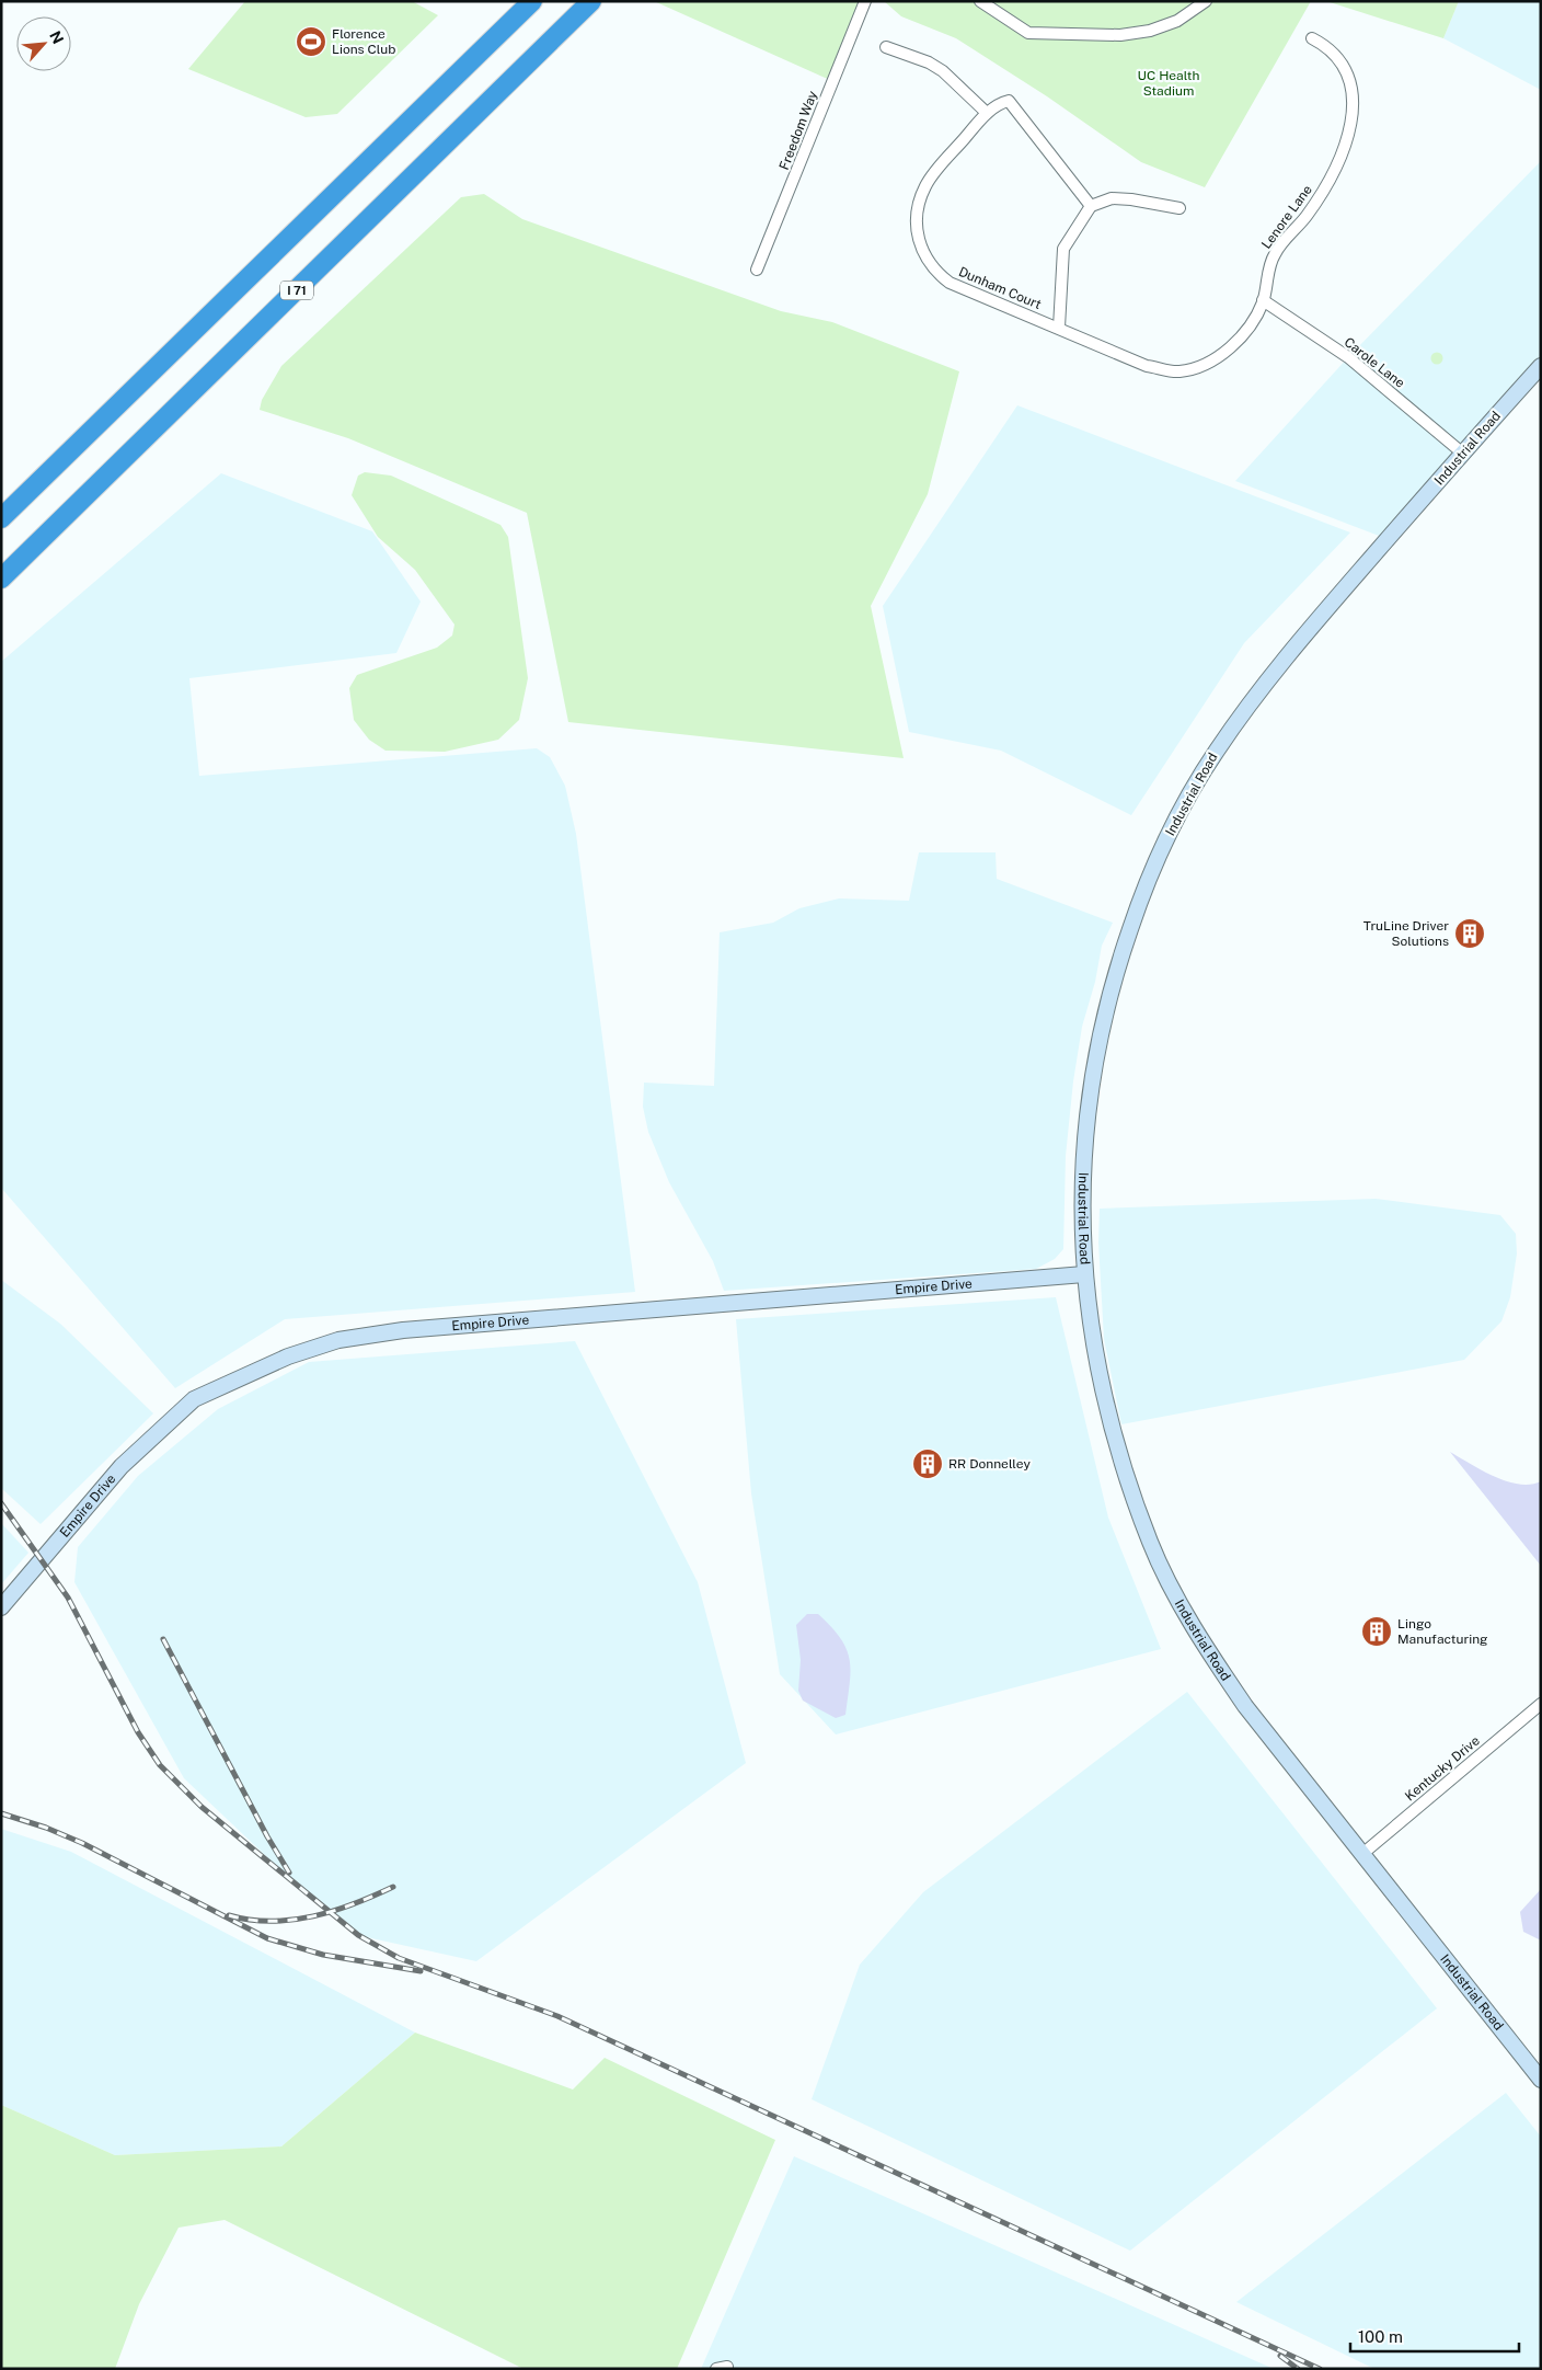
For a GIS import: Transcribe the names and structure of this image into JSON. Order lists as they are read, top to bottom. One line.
{"streets":{"highway":["I 71"],"main road":["Industrial Road","Empire Drive"],"street":["Freedom Way","Lenore Lane","Dunham Court","Carole Lane","Kentucky Drive"]},"crossings":[["Lenore Lane","Dunham Court"],["Lenore Lane","Carole Lane"],["Dunham Court","Carole Lane"],["Carole Lane","Industrial Road"],["Industrial Road","Empire Drive"],["Industrial Road","Kentucky Drive"]],"parks":["UC Health Stadium"],"places":{"sports":["Florence Lions Club"],"building":["TruLine Driver Solutions","RR Donnelley","Lingo Manufacturing"]},"scale_bar":"100 m","north":"top right"}
